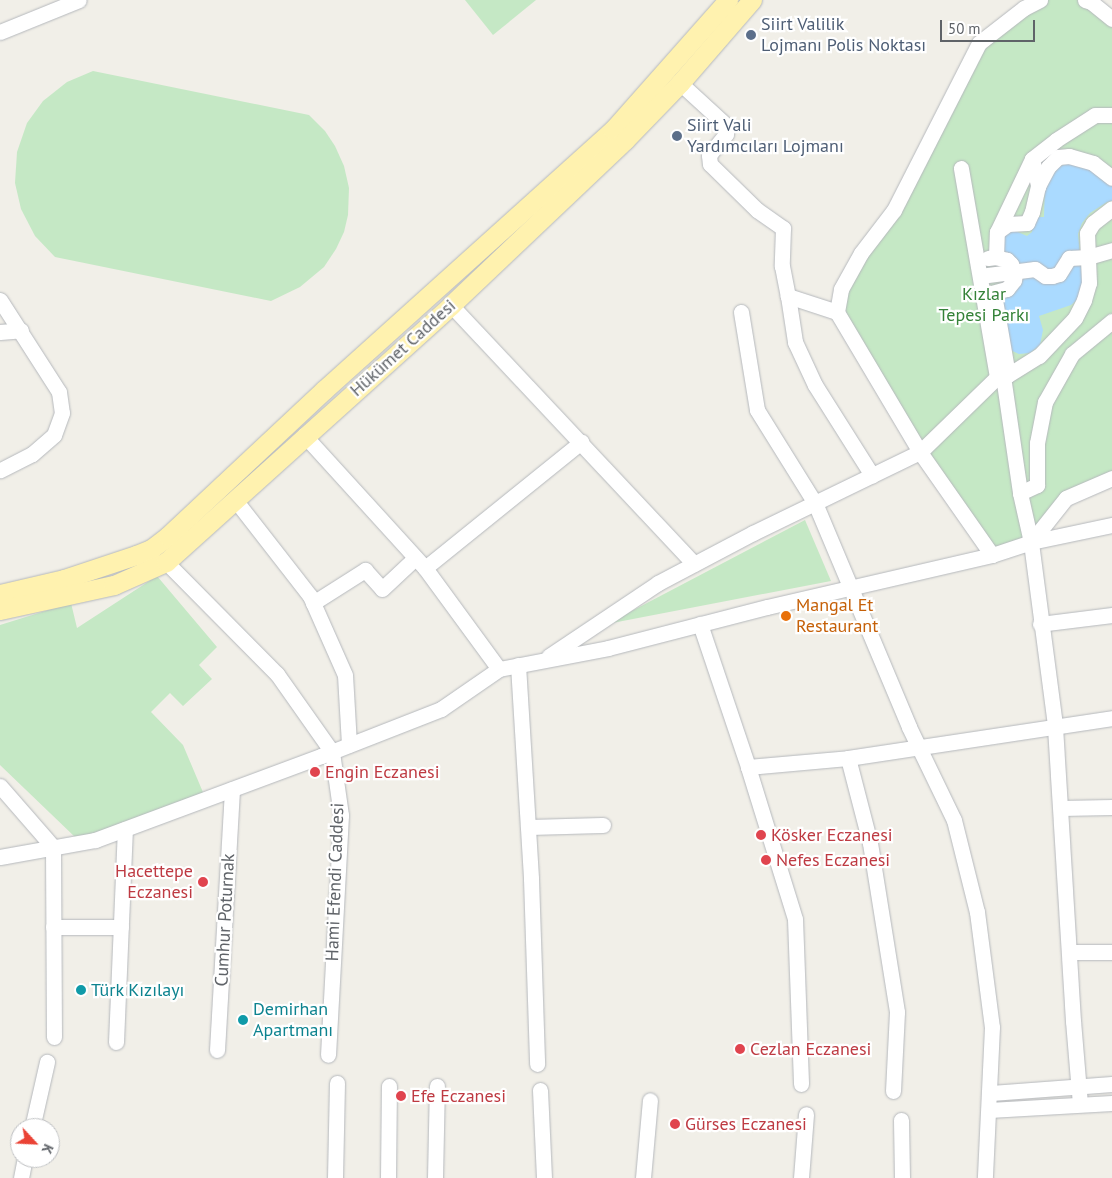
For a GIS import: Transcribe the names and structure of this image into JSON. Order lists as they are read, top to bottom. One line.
{"streets":{"main road":["Hükümet Caddesi"],"street":["Hami Efendi Caddesi","Cumhur Poturnak"]},"crossings":[["Hükümet Caddesi","Hami Efendi Caddesi"]],"parks":["Kızlar Tepesi Parkı"],"places":["Siirt Valilik Lojmanı Polis Noktası","Siirt Vali Yardımcıları Lojmanı","Mangal Et Restaurant","Engin Eczanesi","Kösker Eczanesi","Nefes Eczanesi","Hacettepe Eczanesi","Türk Kızılayı","Demirhan Apartmanı","Cezlan Eczanesi","Efe Eczanesi","Gürses Eczanesi"],"scale_bar":"50 m","north":"bottom right"}
